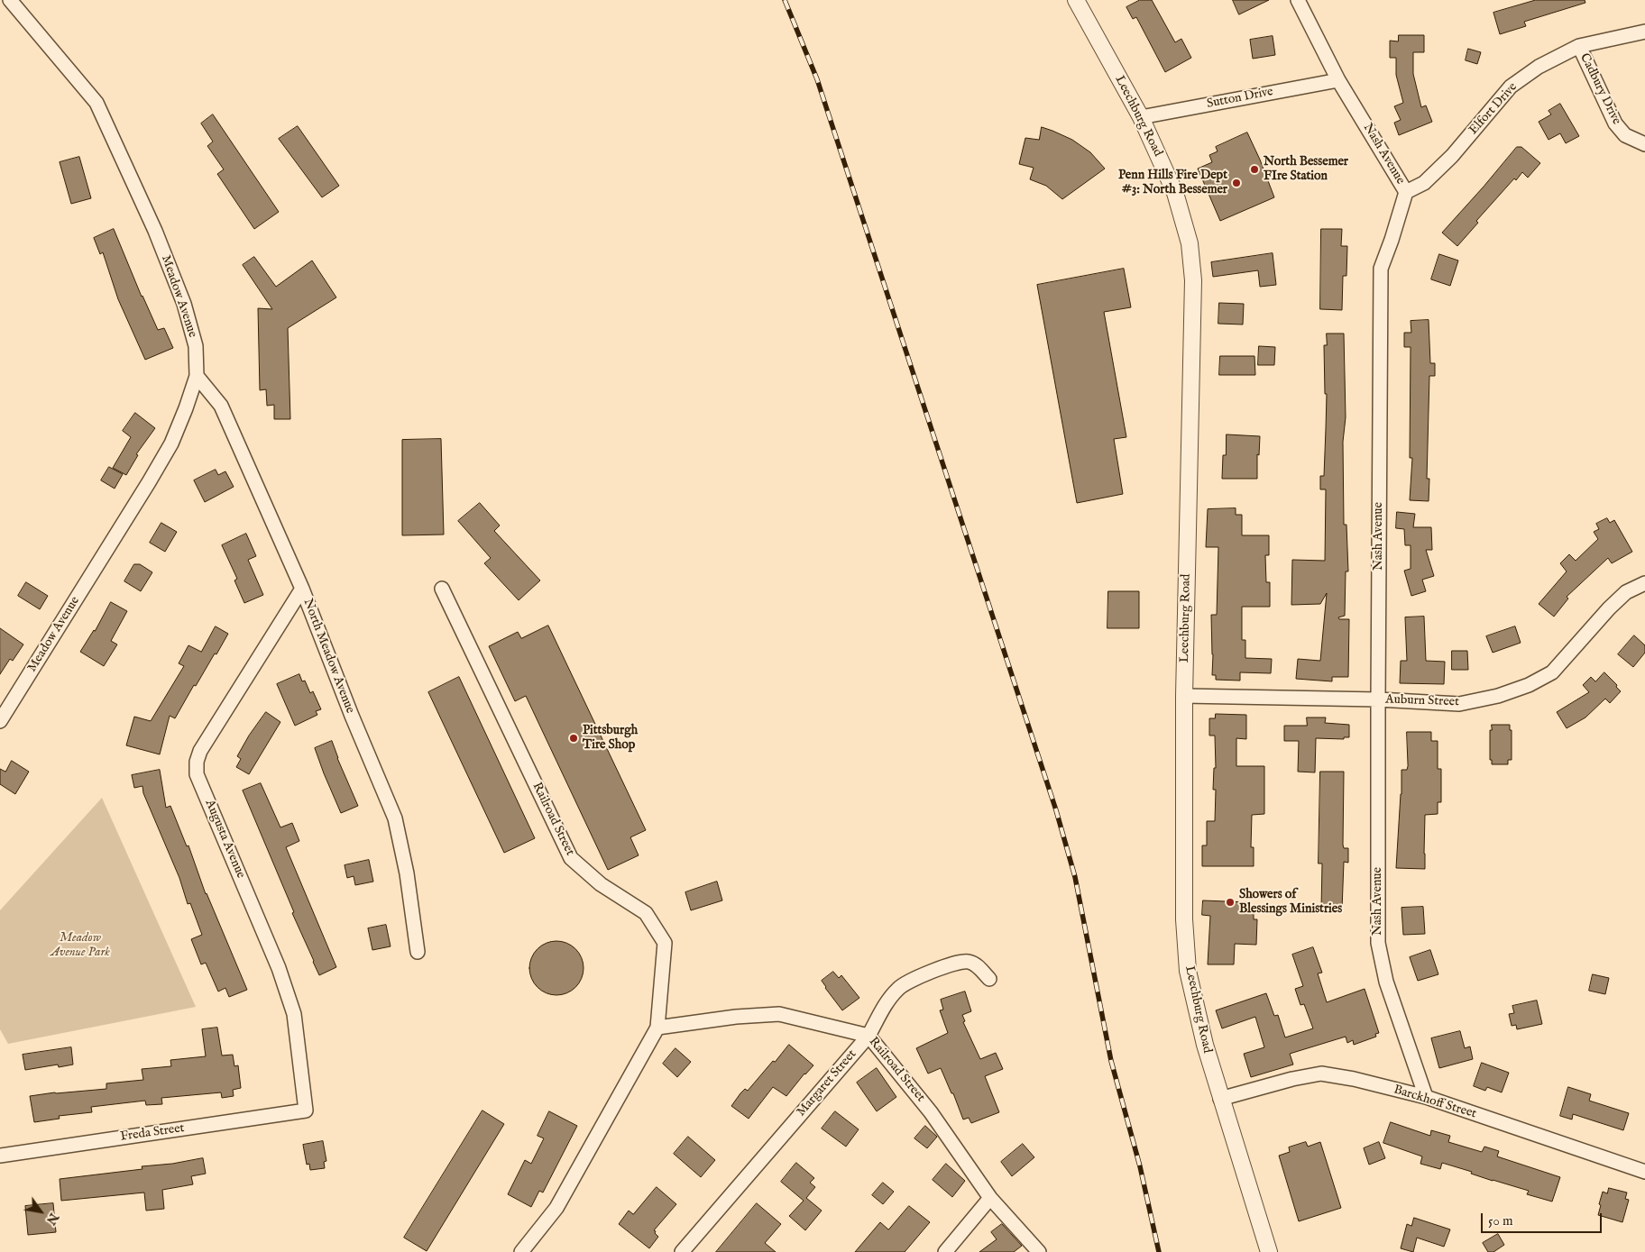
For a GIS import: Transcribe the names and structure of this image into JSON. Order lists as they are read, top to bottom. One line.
{"streets":{"street":["Cadbury Drive","Sutton Drive","Elfort Drive","Leechburg Road","Nash Avenue","Meadow Avenue","North Meadow Avenue","Auburn Street","Railroad Street","Augusta Avenue","Margaret Street","Barckhoff Street","Freda Street"]},"crossings":[["Cadbury Drive","Elfort Drive"],["Sutton Drive","Leechburg Road"],["Sutton Drive","Nash Avenue"],["Elfort Drive","Nash Avenue"],["Leechburg Road","Auburn Street"],["Leechburg Road","Barckhoff Street"],["Nash Avenue","Auburn Street"],["Nash Avenue","Barckhoff Street"],["Meadow Avenue","North Meadow Avenue"],["North Meadow Avenue","Augusta Avenue"],["Railroad Street","Margaret Street"],["Augusta Avenue","Freda Street"]],"parks":["Meadow Avenue Park"],"places":["North Bessemer FIre Station","Penn Hills Fire Dept #3: North Bessemer","Pittsburgh Tire Shop","Showers of Blessings Ministries"],"scale_bar":"50 m","north":"bottom right"}
